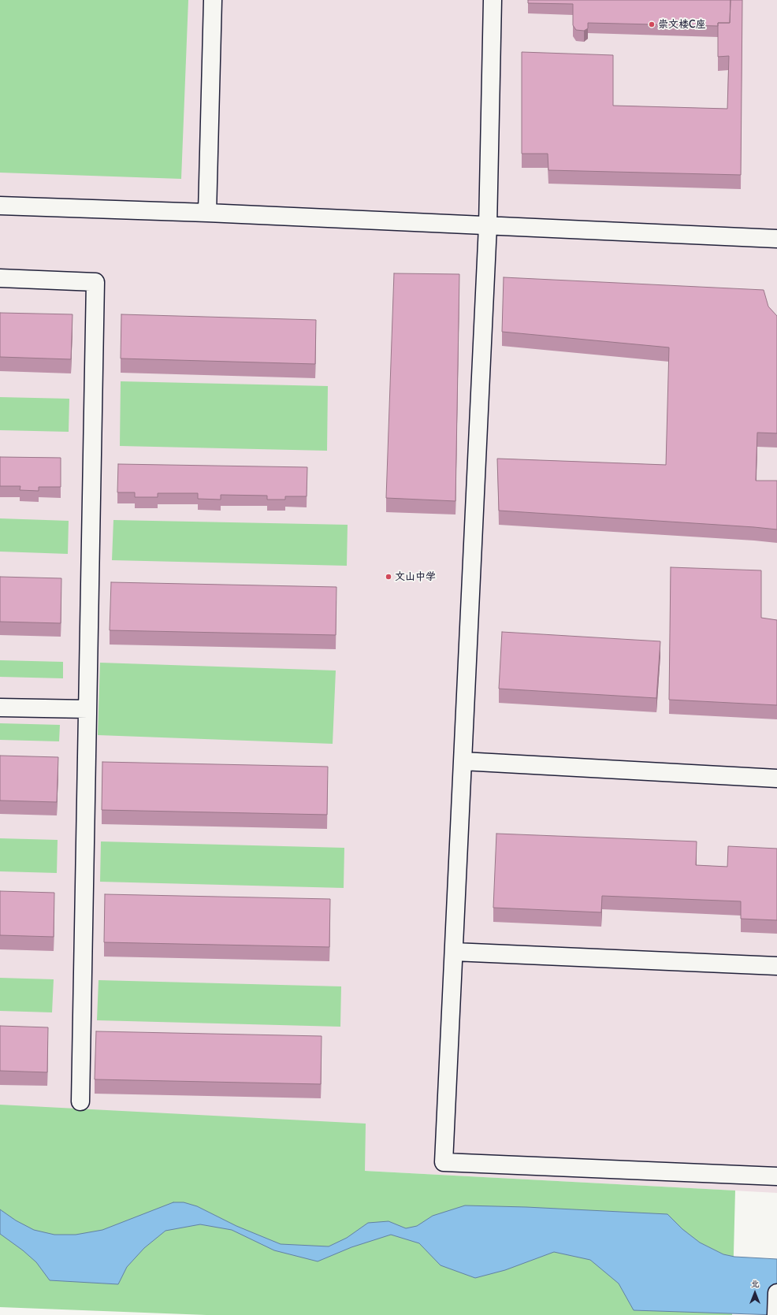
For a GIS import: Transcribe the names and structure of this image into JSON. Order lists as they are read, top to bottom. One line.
{"places":["崇文楼C座","文山中学"],"north":"top"}
